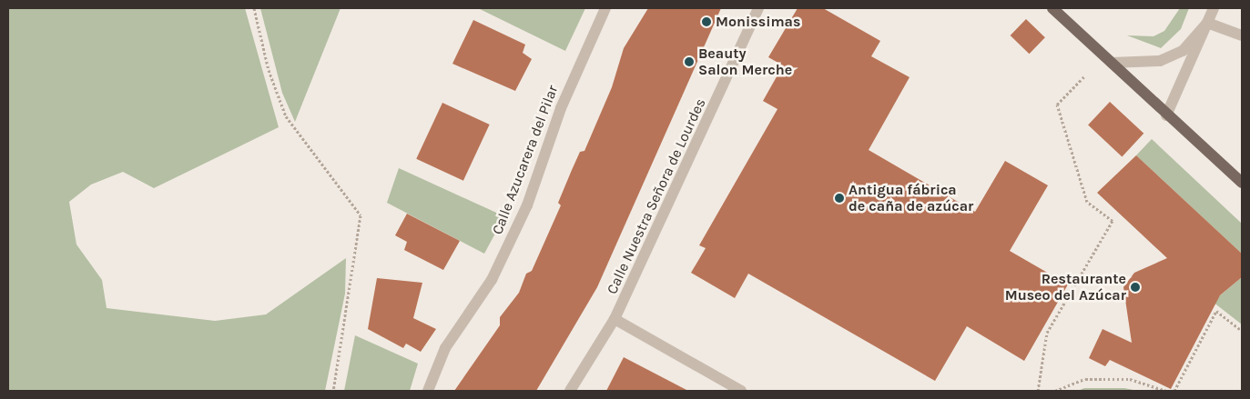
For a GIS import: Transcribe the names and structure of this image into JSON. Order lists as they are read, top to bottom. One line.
{"streets":{"street":["Calle Azucarera del Pilar","Calle Nuestra Señora de Lourdes"]},"places":["Monissimas","Beauty Salon Merche","Antigua fábrica de caña de azúcar","Restaurante Museo del Azúcar"]}
